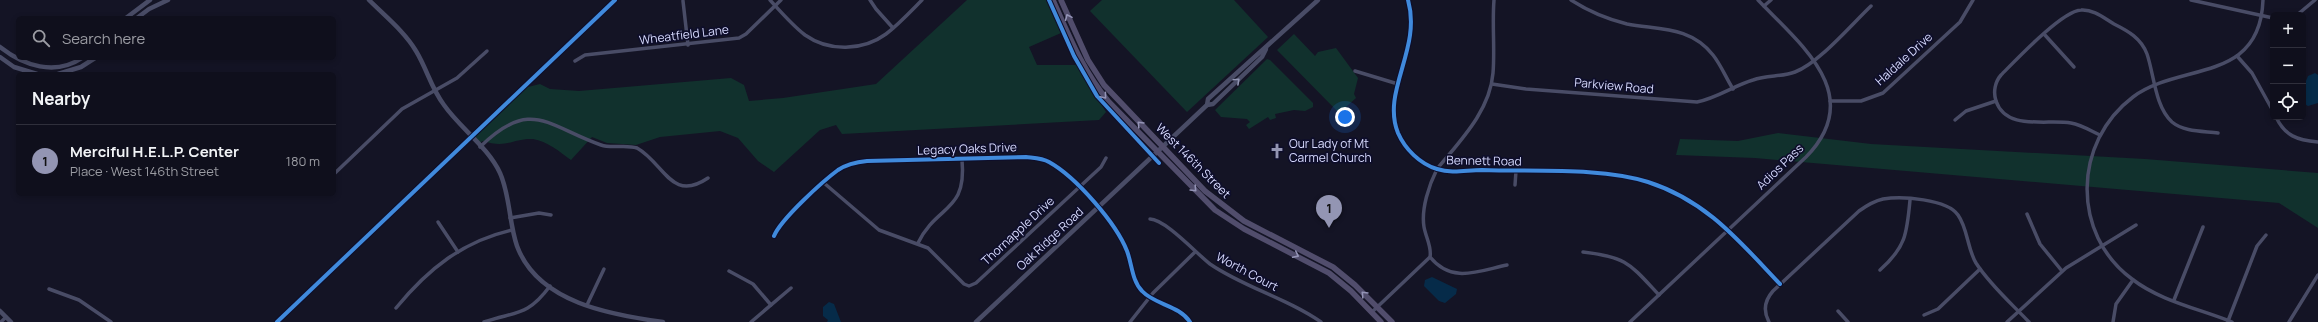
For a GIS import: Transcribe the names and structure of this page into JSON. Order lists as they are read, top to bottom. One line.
{"streets":{"main road":["West 146th Street"],"street":["Wheatfield Lane","Haldale Drive","Parkview Road","Legacy Oaks Drive","Bennett Road","Adios Pass","Thornapple Drive","Oak Ridge Road","Worth Court"]},"crossings":[["Haldale Drive","Adios Pass"],["Parkview Road","Adios Pass"],["Legacy Oaks Drive","Thornapple Drive"],["Legacy Oaks Drive","Oak Ridge Road"],["West 146th Street","Oak Ridge Road"],["Bennett Road","Adios Pass"]],"places":{"church":["Our Lady of Mt Carmel Church"]},"page":{"map_buttons":["+","−"],"search":"Search here","heading":"Nearby","list":[{"mark":"1","name":"Merciful H.E.L.P. Center","note":"Place · West 146th Street","value":"180 m"}],"pins":"1"}}
